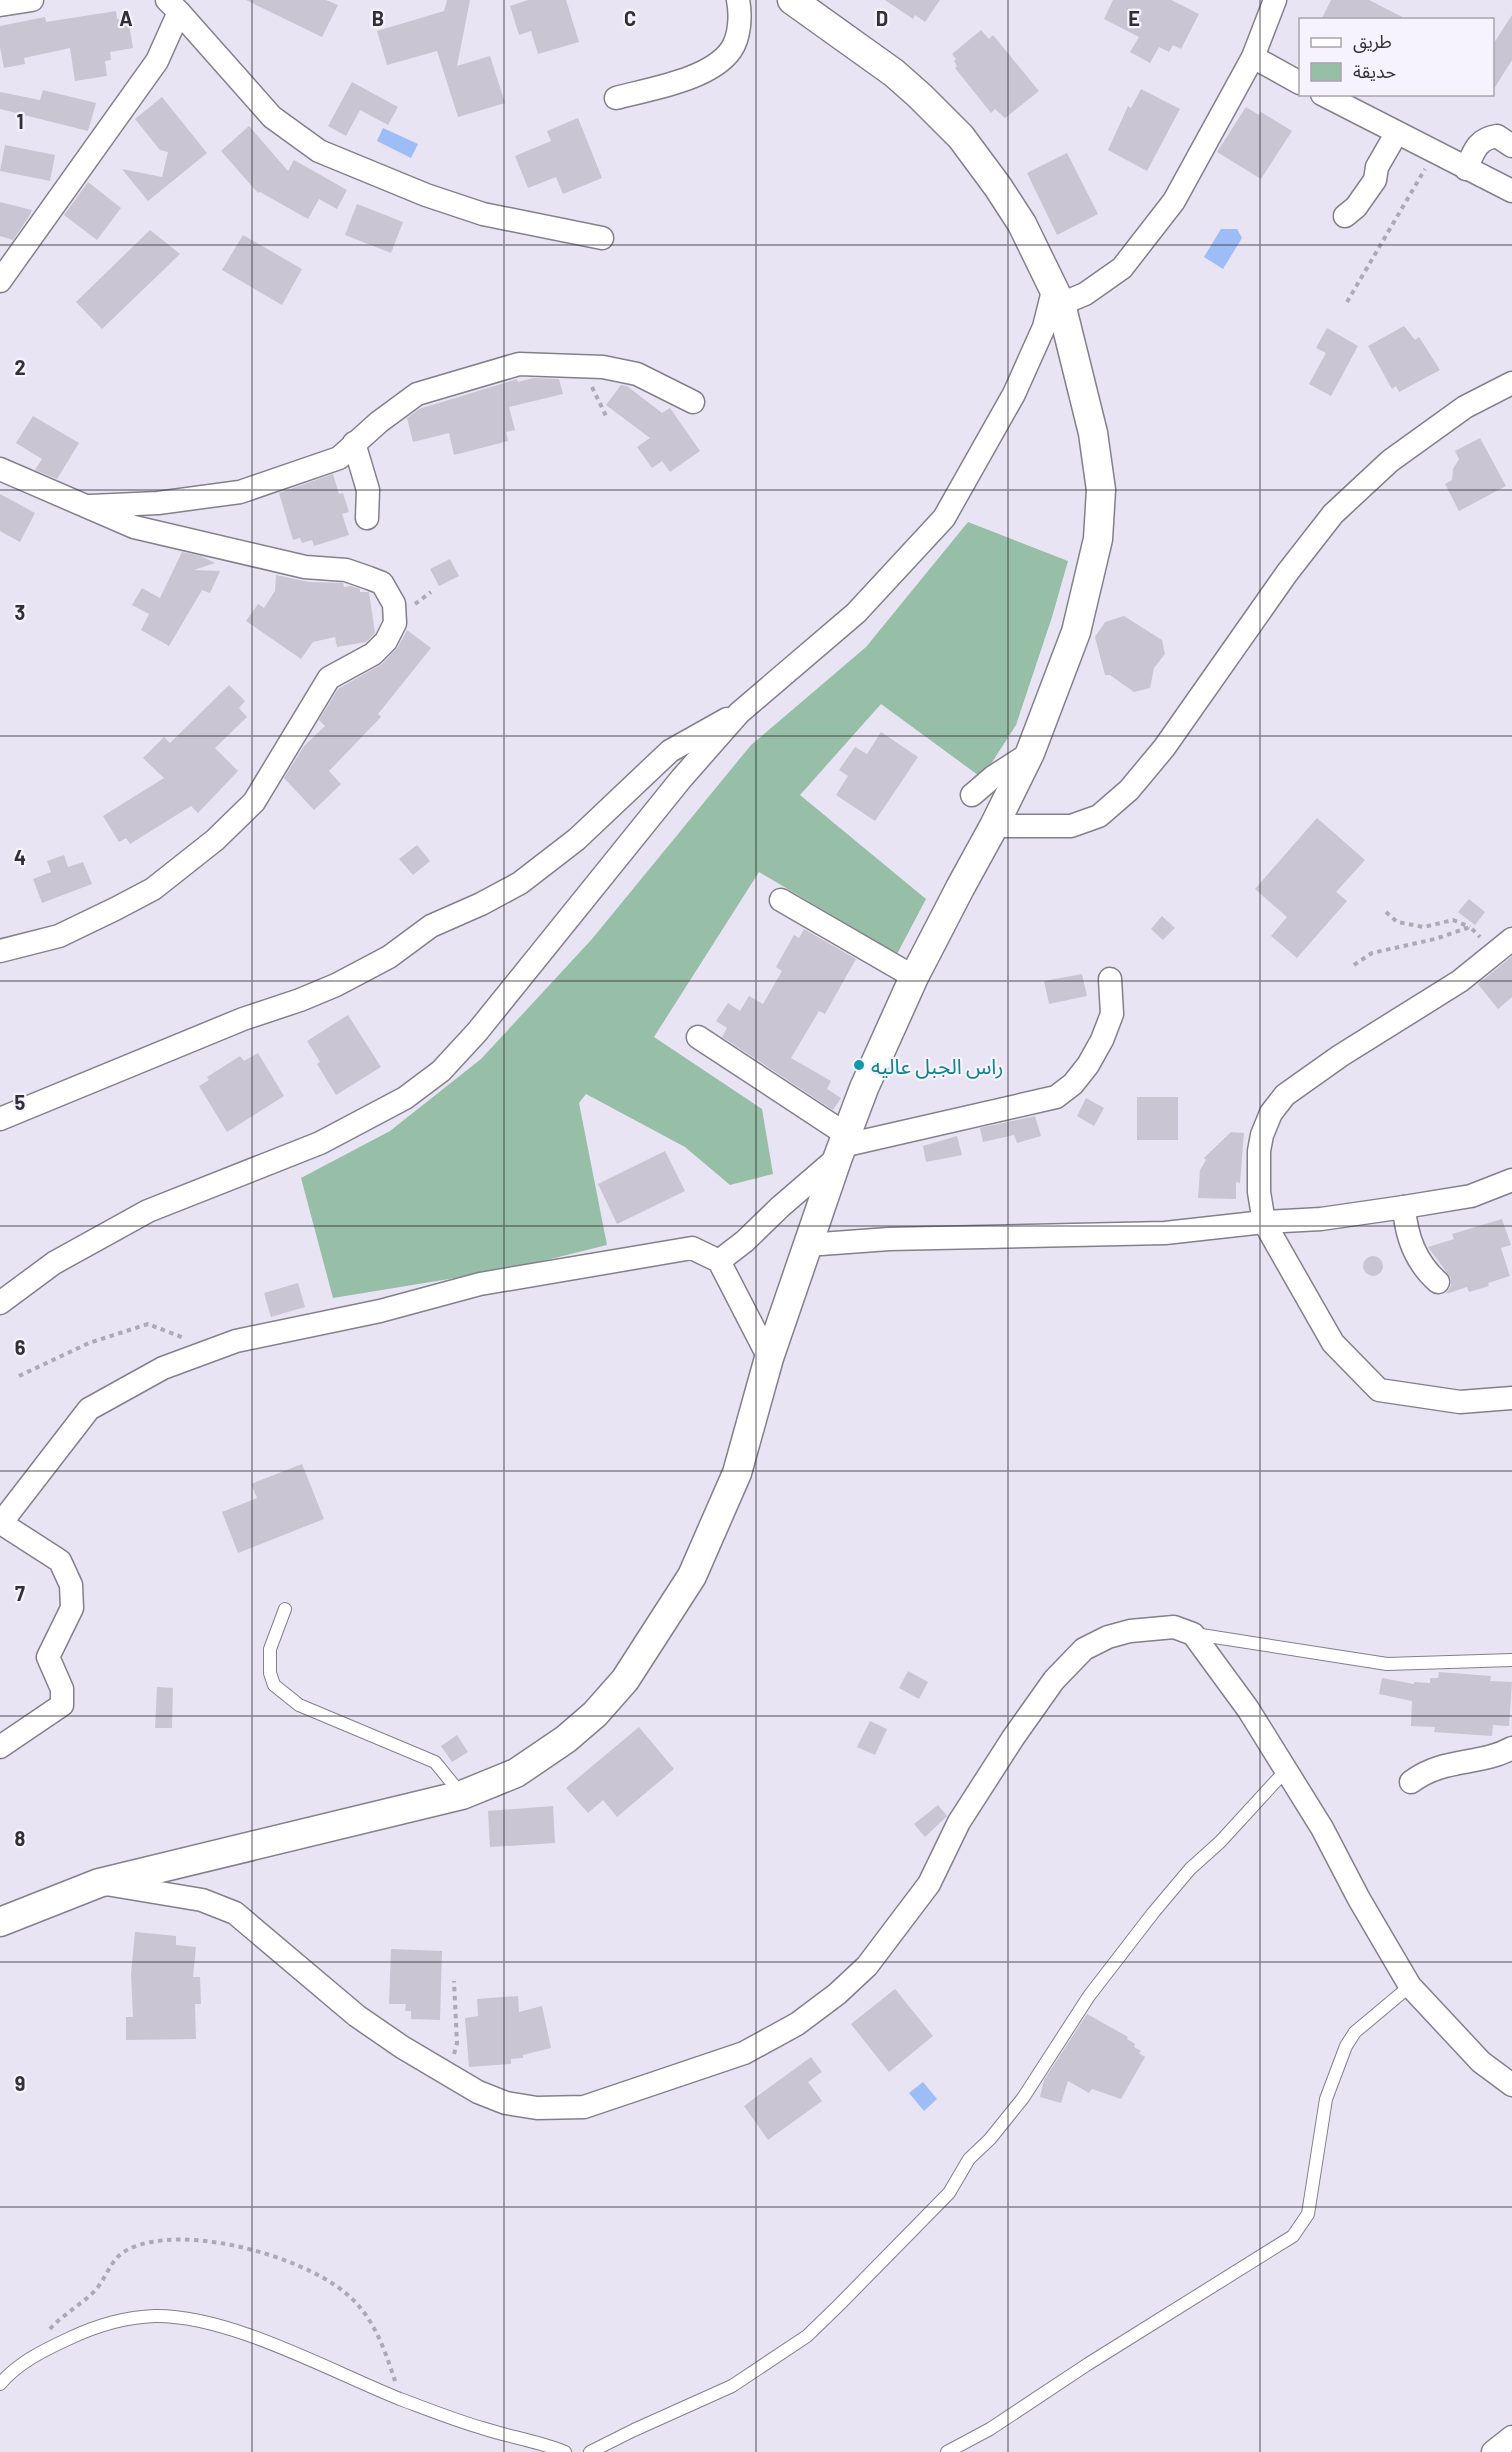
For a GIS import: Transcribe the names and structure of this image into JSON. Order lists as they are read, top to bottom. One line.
{"places":["راس الجبل عاليه"],"legend":["طريق","حديقة"],"grid":{"columns":["A","B","C","D","E"],"rows":["1","2","3","4","5","6","7","8","9"]}}
